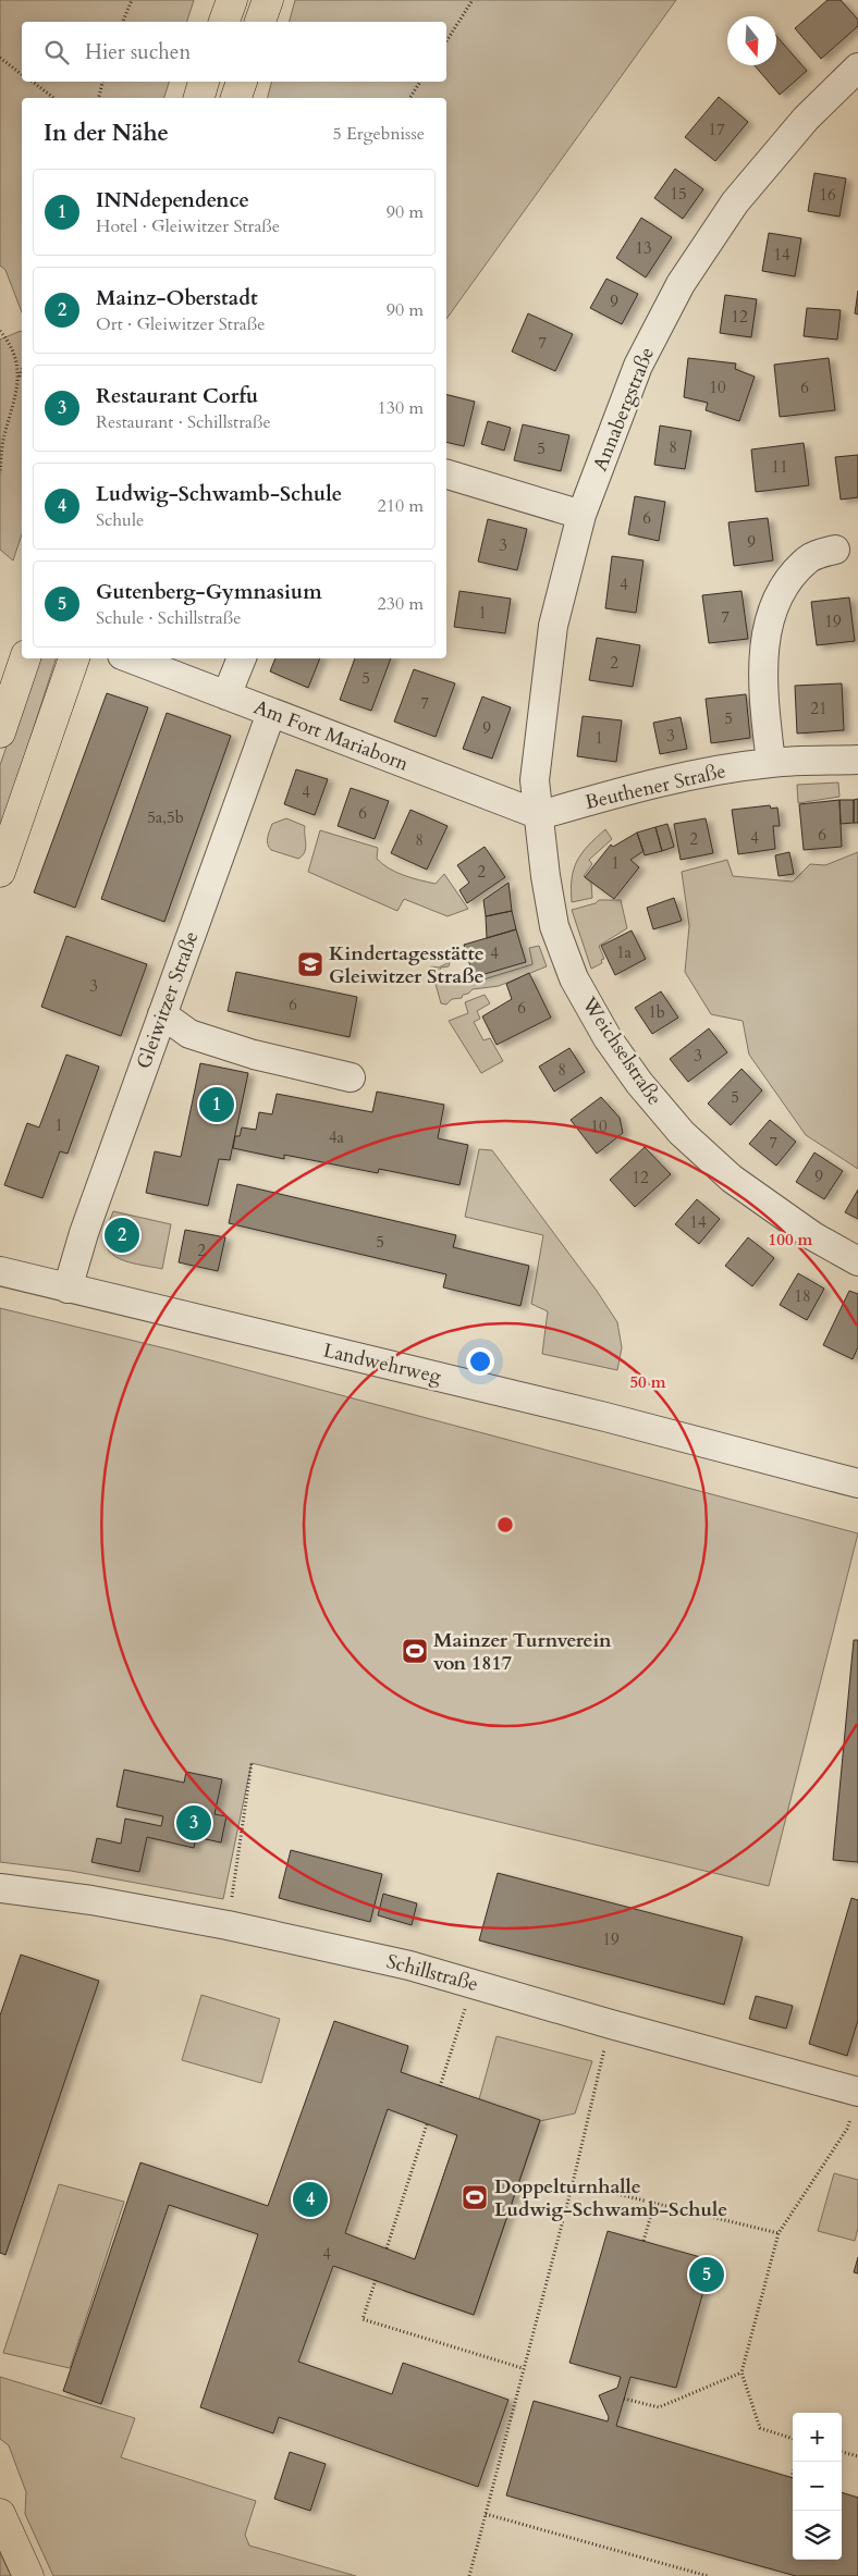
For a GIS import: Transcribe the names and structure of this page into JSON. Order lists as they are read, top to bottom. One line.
{"streets":{"street":["Annabergstraße","Am Fort Mariaborn","Beuthener Straße","Gleiwitzer Straße","Weichselstraße","Landwehrweg","Schillstraße"]},"crossings":[["Annabergstraße","Am Fort Mariaborn"],["Annabergstraße","Beuthener Straße"],["Annabergstraße","Weichselstraße"],["Am Fort Mariaborn","Beuthener Straße"],["Am Fort Mariaborn","Gleiwitzer Straße"],["Am Fort Mariaborn","Weichselstraße"],["Beuthener Straße","Weichselstraße"],["Gleiwitzer Straße","Landwehrweg"]],"places":{"school or university":["Kindertagesstätte Gleiwitzer Straße"],"sports":["Mainzer Turnverein von 1817","Doppelturnhalle Ludwig-Schwamb-Schule"]},"house_numbers":["17","15","16","13","14","9","12","7","10","6","8","5","11","6","9","3","4","1","7","19","2","5","7","21","5","9","3","1","4","6","5a,5b","6","4","2","8","1","2","1a","4","3","6","6","1b","3","8","5","1","10","4a","7","9","12","14","5","2","18","19","4"],"north":"bottom","page":{"search":"Hier suchen","heading":["In der Nähe","5 Ergebnisse"],"list":[{"mark":"1","name":"INNdependence","note":"Hotel · Gleiwitzer Straße","value":"90 m"},{"mark":"2","name":"Mainz-Oberstadt","note":"Ort · Gleiwitzer Straße","value":"90 m"},{"mark":"3","name":"Restaurant Corfu","note":"Restaurant · Schillstraße","value":"130 m"},{"mark":"4","name":"Ludwig-Schwamb-Schule","note":"Schule","value":"210 m"},{"mark":"5","name":"Gutenberg-Gymnasium","note":"Schule · Schillstraße","value":"230 m"}],"pins":["1","2","3","4","5"],"map_buttons":["+","−"]},"rings":["100 m","50 m"]}
